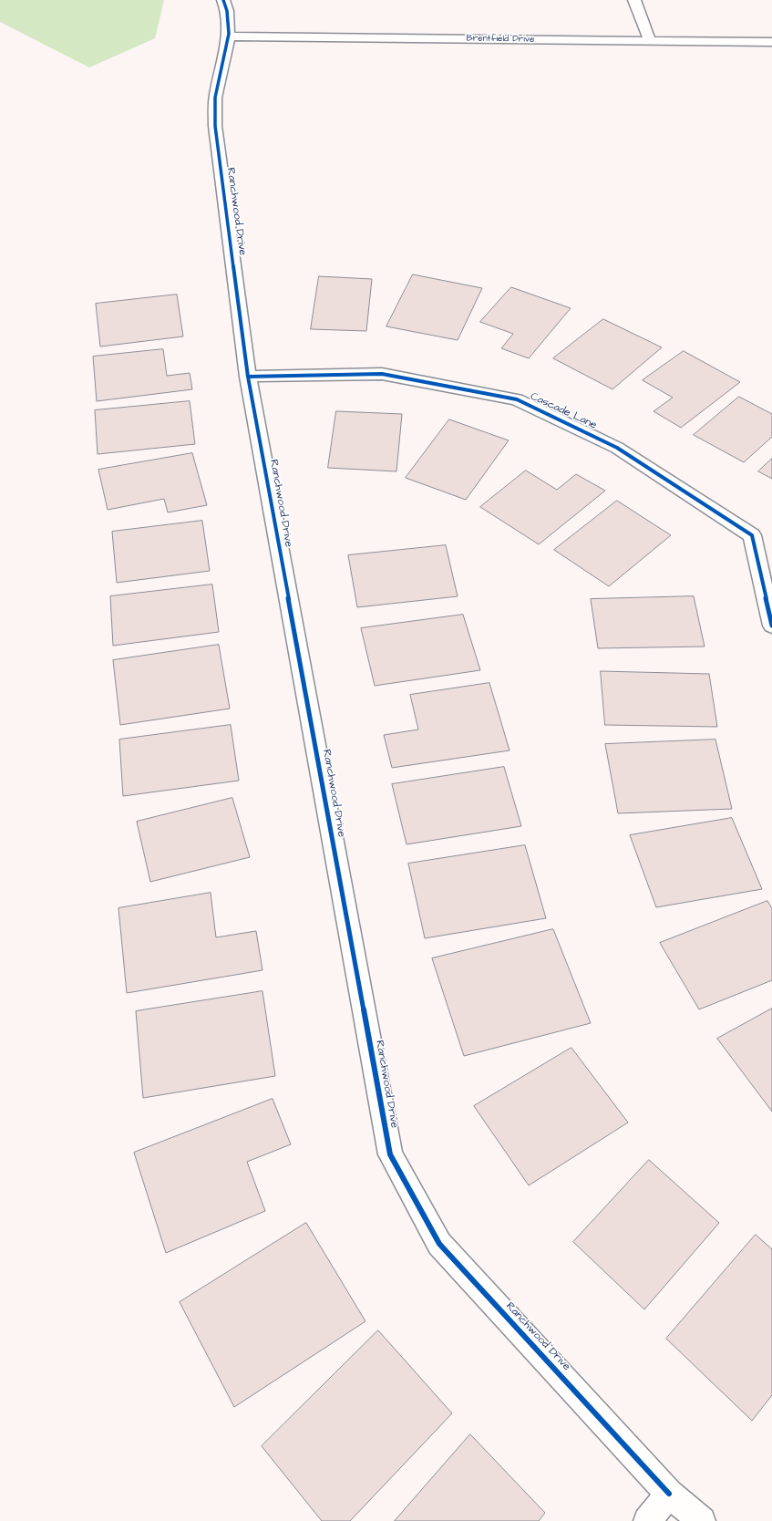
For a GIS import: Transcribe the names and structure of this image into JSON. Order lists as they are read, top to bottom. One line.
{"streets":{"street":["Brentfield Drive","Ranchwood Drive","Cascade Lane"]},"crossings":[["Brentfield Drive","Ranchwood Drive"],["Ranchwood Drive","Cascade Lane"]]}
